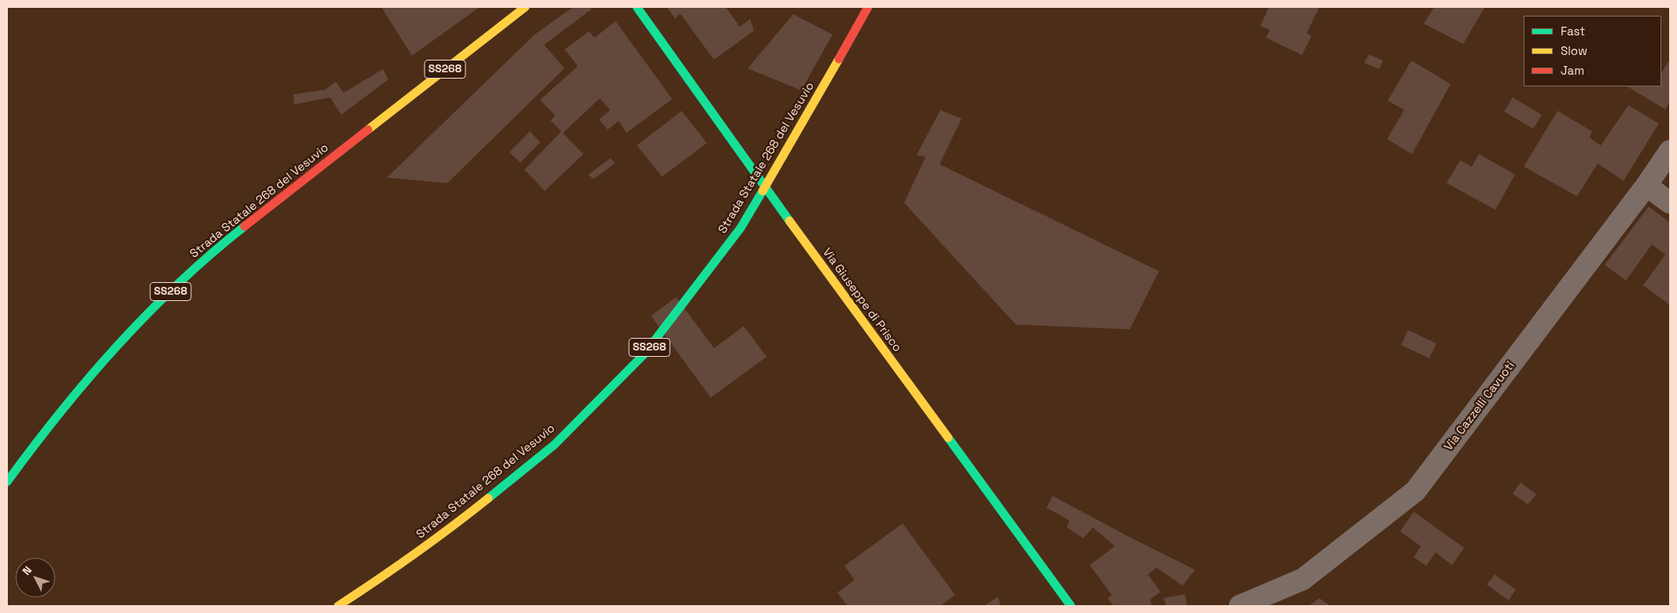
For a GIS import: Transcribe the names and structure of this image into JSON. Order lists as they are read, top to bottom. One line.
{"streets":{"main road":["SS268","Strada Statale 268 del Vesuvio","Via Giuseppe di Prisco"],"street":["Via Cazzelli Cavuoti"]},"legend":["Fast","Slow","Jam"],"north":"top left"}
